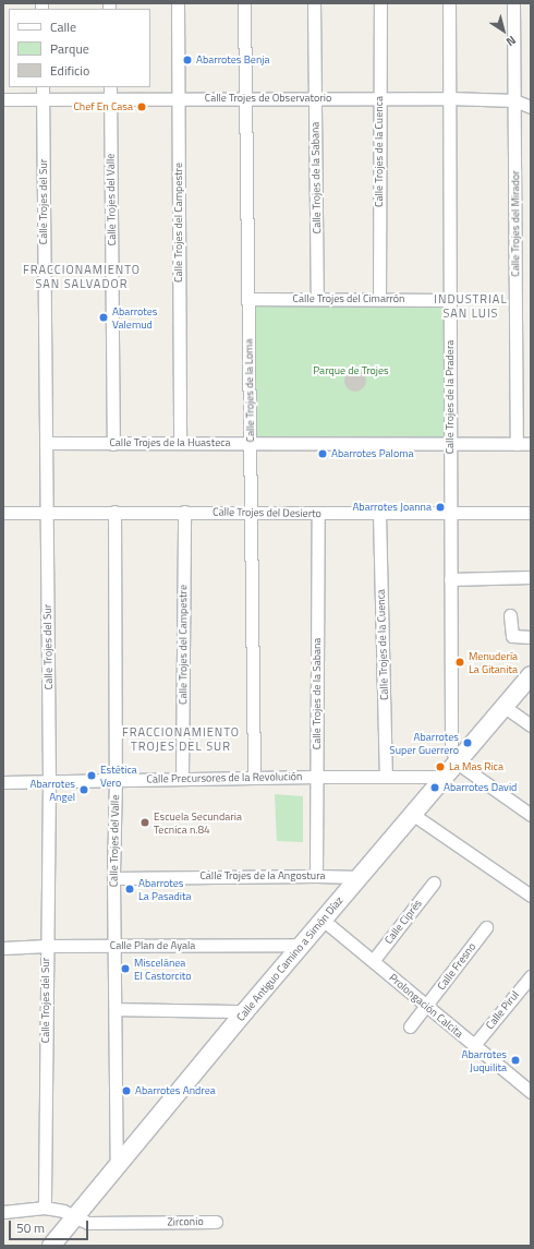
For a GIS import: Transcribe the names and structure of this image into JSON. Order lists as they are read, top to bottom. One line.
{"streets":{"main road":["Calle Antiguo Camino a Simón Díaz"],"street":["Calle Trojes de Observatorio","Calle Trojes de la Cuenca","Calle Trojes de la Sabana","Calle Trojes del Valle","Calle Trojes del Sur","Calle Trojes del Campestre","Calle Trojes del Mirador","Calle Trojes del Cimarrón","Calle Trojes de la Loma","Calle Trojes de la Pradera","Calle Trojes de la Huasteca","Calle Trojes del Desierto","Calle Precursores de la Revolución","Calle Trojes de la Angostura","Calle Ciprés","Calle Plan de Ayala","Calle Fresno","Prolongación Calcita","Calle Pirul","Zirconio"]},"crossings":[["Calle Trojes de Observatorio","Calle Trojes de la Cuenca"],["Calle Trojes de Observatorio","Calle Trojes de la Sabana"],["Calle Trojes de Observatorio","Calle Trojes del Valle"],["Calle Trojes de Observatorio","Calle Trojes del Sur"],["Calle Trojes de Observatorio","Calle Trojes del Campestre"],["Calle Trojes de Observatorio","Calle Trojes del Mirador"],["Calle Trojes de Observatorio","Calle Trojes de la Loma"],["Calle Trojes de Observatorio","Calle Trojes de la Pradera"],["Calle Trojes de la Cuenca","Calle Trojes del Cimarrón"],["Calle Trojes de la Cuenca","Calle Trojes del Desierto"],["Calle Trojes de la Cuenca","Calle Precursores de la Revolución"],["Calle Trojes de la Sabana","Calle Trojes del Cimarrón"],["Calle Trojes de la Sabana","Calle Trojes del Desierto"],["Calle Trojes de la Sabana","Calle Precursores de la Revolución"],["Calle Trojes de la Sabana","Calle Trojes de la Angostura"],["Calle Trojes del Valle","Calle Trojes de la Huasteca"],["Calle Trojes del Valle","Calle Trojes del Desierto"],["Calle Trojes del Valle","Calle Precursores de la Revolución"],["Calle Trojes del Valle","Calle Trojes de la Angostura"],["Calle Trojes del Valle","Calle Plan de Ayala"],["Calle Trojes del Valle","Calle Antiguo Camino a Simón Díaz"],["Calle Trojes del Sur","Calle Trojes de la Huasteca"],["Calle Trojes del Sur","Calle Trojes del Desierto"],["Calle Trojes del Sur","Calle Precursores de la Revolución"],["Calle Trojes del Sur","Calle Plan de Ayala"],["Calle Trojes del Sur","Zirconio"],["Calle Trojes del Campestre","Calle Trojes de la Huasteca"],["Calle Trojes del Campestre","Calle Trojes del Desierto"],["Calle Trojes del Campestre","Calle Precursores de la Revolución"],["Calle Trojes del Mirador","Calle Trojes de la Huasteca"],["Calle Trojes del Cimarrón","Calle Trojes de la Loma"],["Calle Trojes del Cimarrón","Calle Trojes de la Pradera"],["Calle Trojes de la Loma","Calle Trojes de la Huasteca"],["Calle Trojes de la Loma","Calle Trojes del Desierto"],["Calle Trojes de la Loma","Calle Precursores de la Revolución"],["Calle Trojes de la Pradera","Calle Trojes de la Huasteca"],["Calle Trojes de la Pradera","Calle Trojes del Desierto"],["Calle Trojes de la Pradera","Calle Antiguo Camino a Simón Díaz"],["Calle Precursores de la Revolución","Calle Antiguo Camino a Simón Díaz"],["Calle Trojes de la Angostura","Calle Antiguo Camino a Simón Díaz"],["Calle Ciprés","Prolongación Calcita"],["Calle Plan de Ayala","Calle Antiguo Camino a Simón Díaz"],["Calle Antiguo Camino a Simón Díaz","Prolongación Calcita"],["Calle Antiguo Camino a Simón Díaz","Zirconio"],["Calle Fresno","Prolongación Calcita"],["Prolongación Calcita","Calle Pirul"]],"districts":["FRACCIONAMIENTO SAN SALVADOR","INDUSTRIAL SAN LUIS","FRACCIONAMIENTO TROJES DEL SUR"],"parks":["Parque de Trojes"],"places":["Abarrotes Benja","Chef En Casa","Abarrotes Valemud","Abarrotes Paloma","Abarrotes Joanna","Menudería La Gitanita","Abarrotes Super Guerrero","La Mas Rica","Estética Vero","Abarrotes David","Abarrotes Angel","Escuela Secundaria Tecnica n.84","Abarrotes La Pasadita","Miscelánea El Castorcito","Abarrotes Juquilita","Abarrotes Andrea"],"legend":["Calle","Parque","Edificio"],"scale_bar":"50 m","north":"bottom right"}
